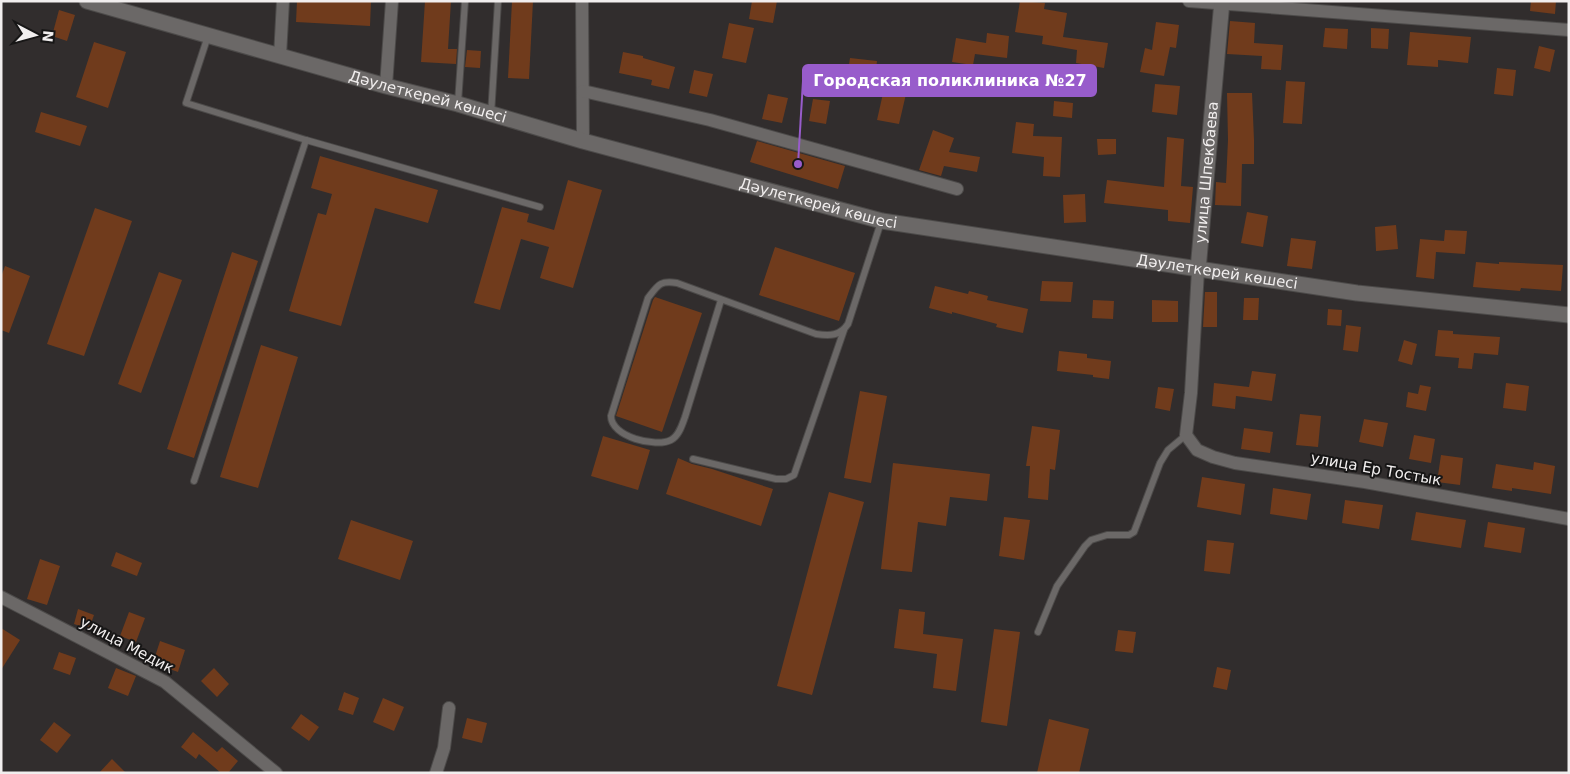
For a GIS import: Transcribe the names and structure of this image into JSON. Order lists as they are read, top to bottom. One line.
{"streets":{"main road":["Дәулеткерей көшесі","улица Шпекбаева"],"street":["улица Ер Тостык","улица Медик"]},"crossings":[["Дәулеткерей көшесі","улица Шпекбаева"],["улица Шпекбаева","улица Ер Тостык"]],"places":["Городская поликлиника №27"],"north":"right"}
